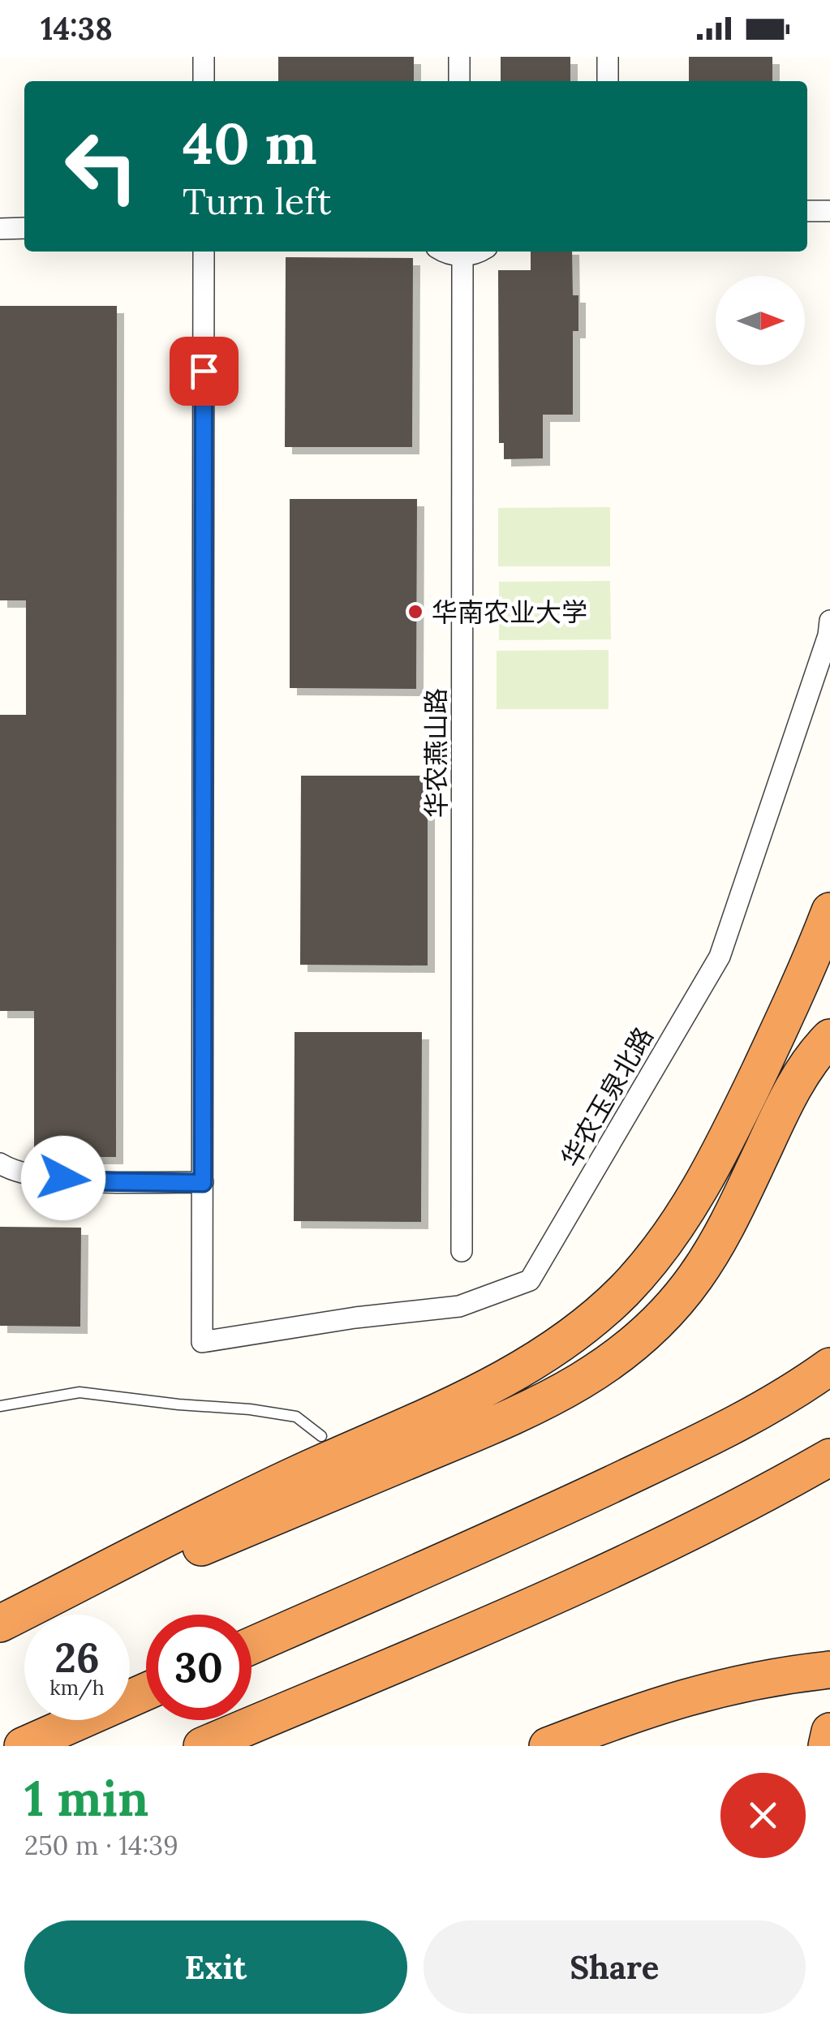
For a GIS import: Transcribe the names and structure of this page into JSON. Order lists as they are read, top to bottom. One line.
{"streets":{"street":["华农燕山路","华农玉泉北路"]},"places":["华南农业大学"],"north":"right","page":{"status":"14:38","turn":["40 m","Turn left"],"speed":"26 km/h","limit":"30","heading":["1 min","250 m · 14:39"],"buttons":["Exit","Share"]}}
